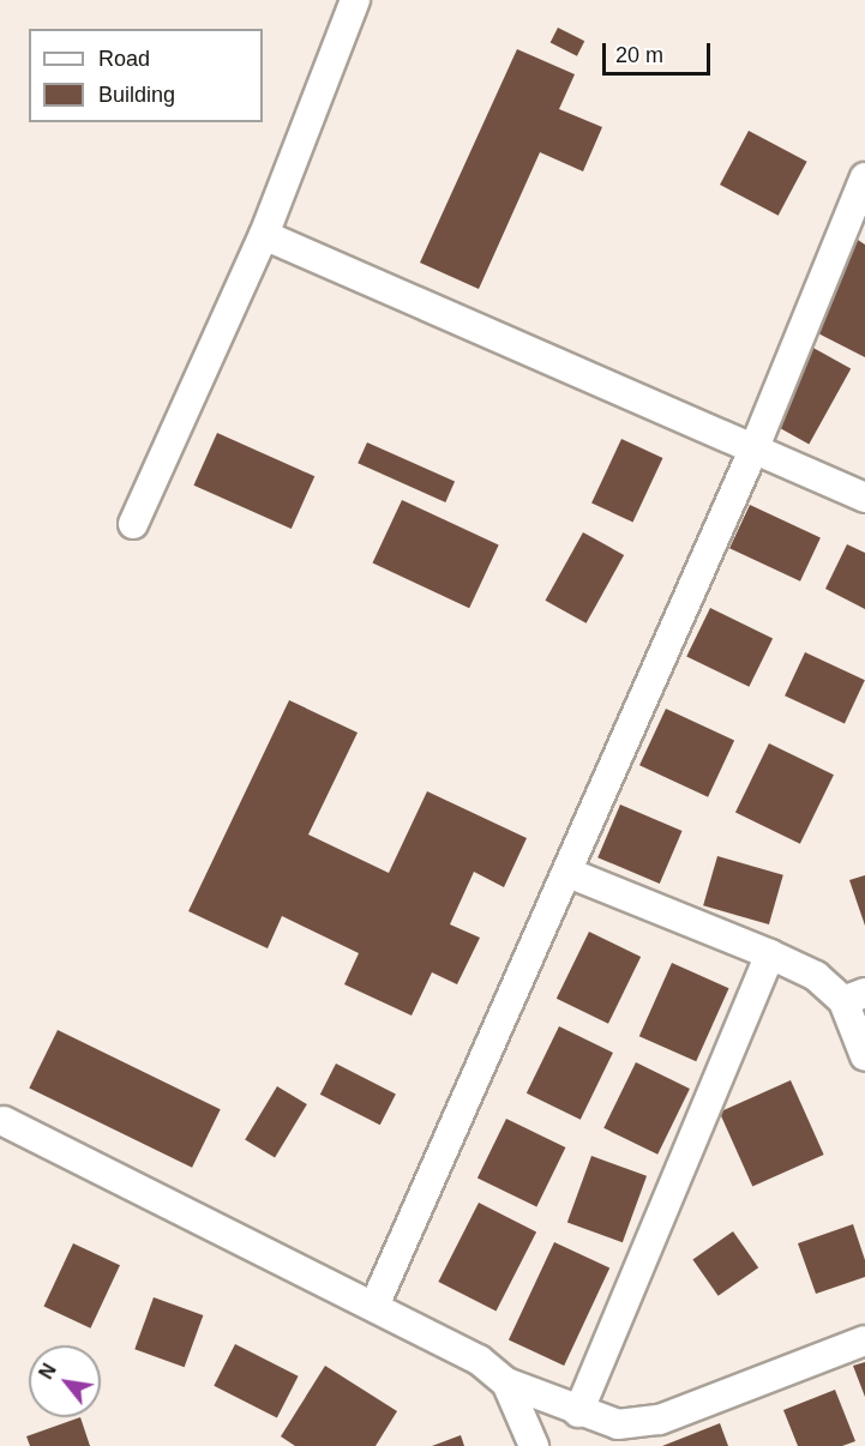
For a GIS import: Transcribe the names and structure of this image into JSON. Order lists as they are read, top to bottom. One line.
{"legend":["Road","Building"],"scale_bar":"20 m","north":"top left"}
